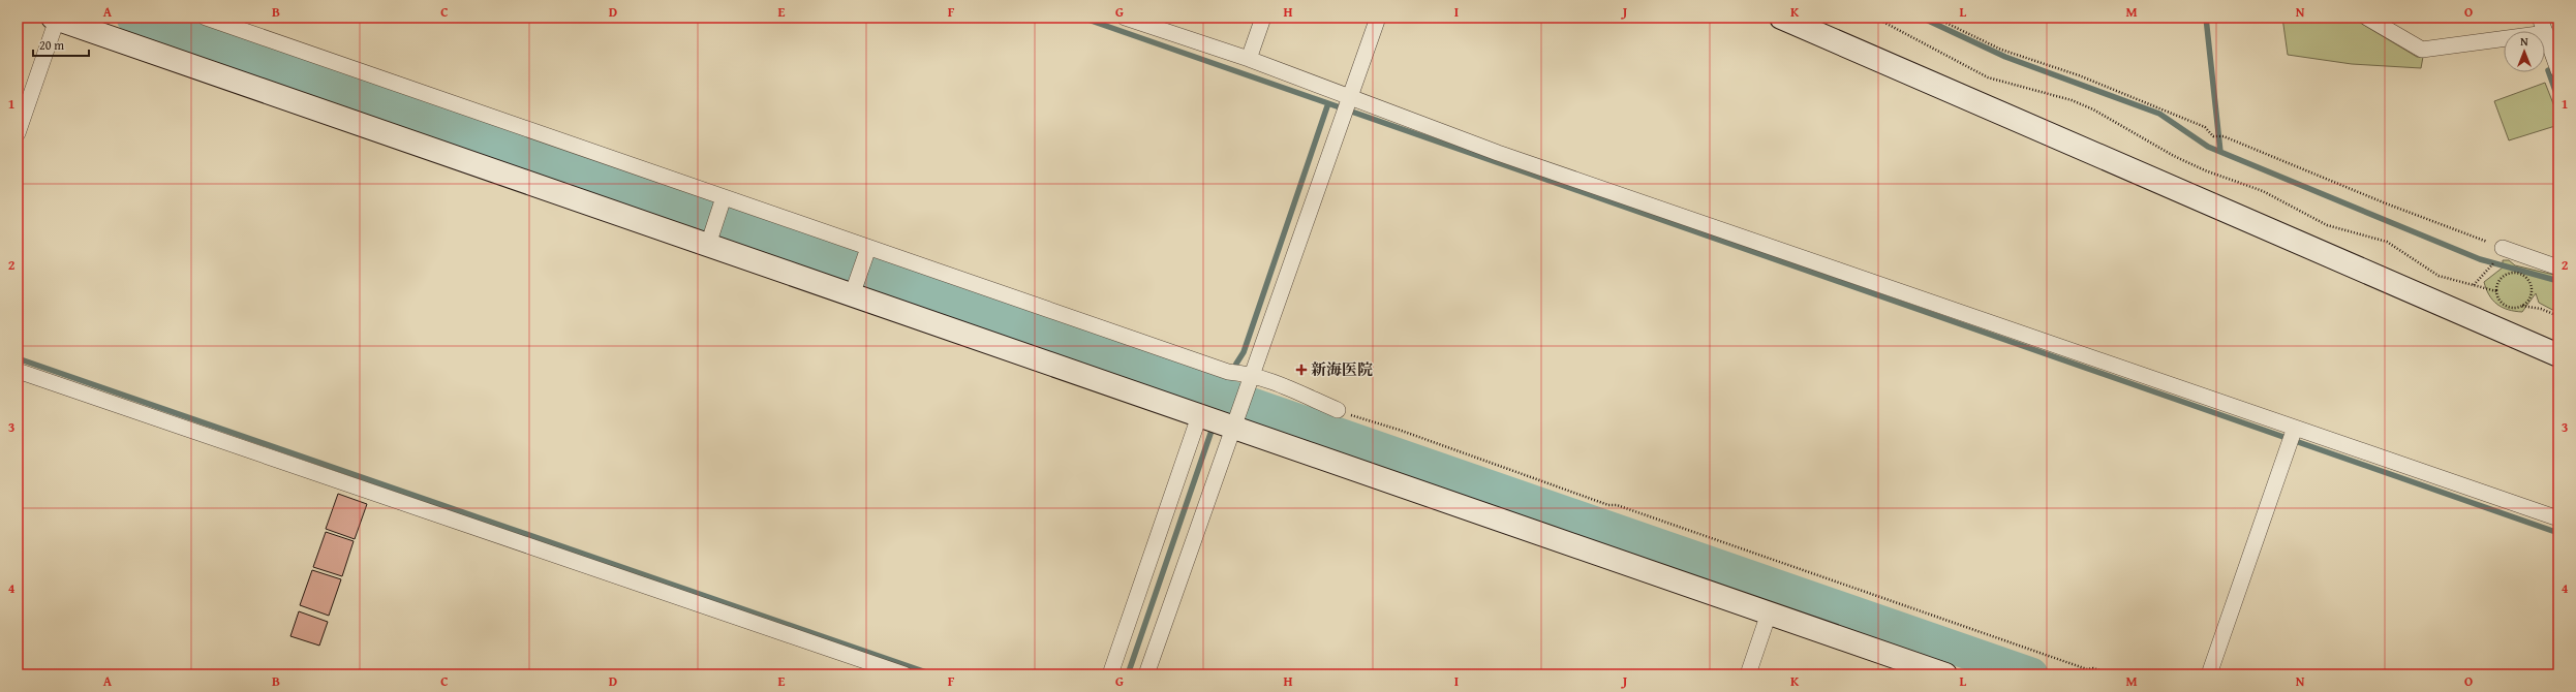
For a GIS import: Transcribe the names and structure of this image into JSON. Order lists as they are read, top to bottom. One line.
{"places":{"health":["新海医院"]},"scale_bar":"20 m","north":"top","grid":{"columns":["A","B","C","D","E","F","G","H","I","J","K","L","M","N","O"],"rows":["1","2","3","4"]}}
